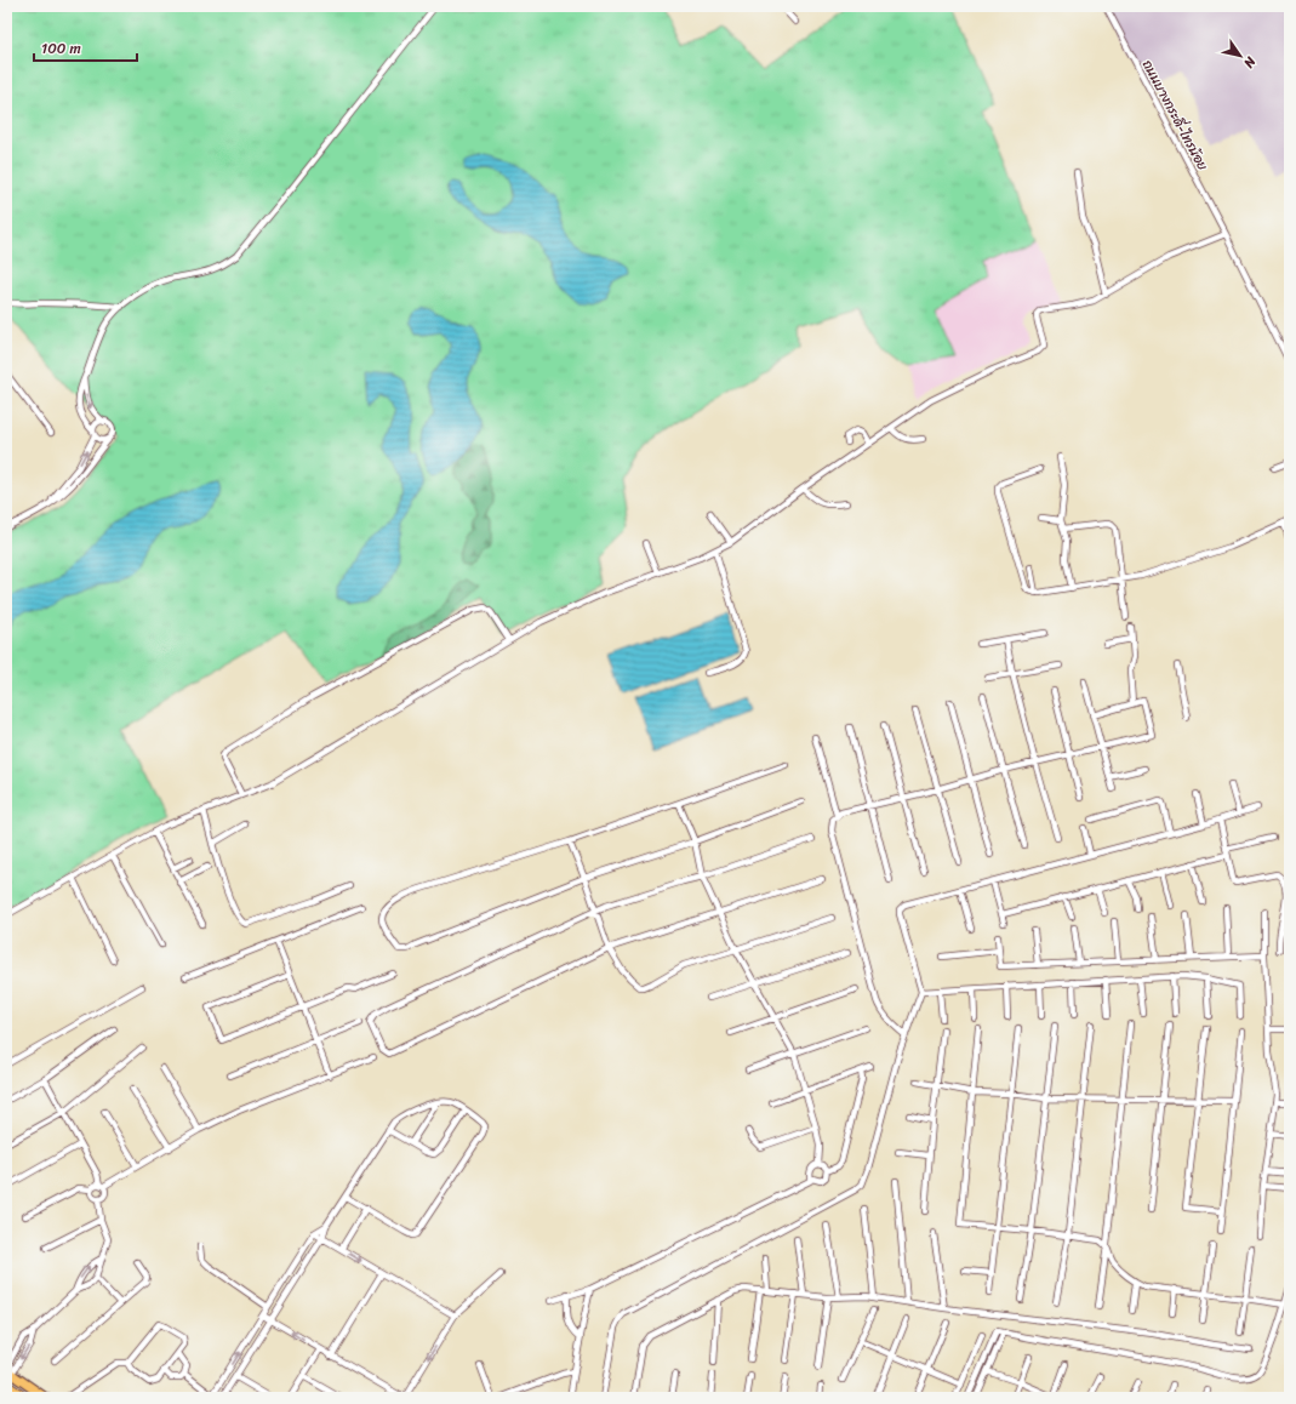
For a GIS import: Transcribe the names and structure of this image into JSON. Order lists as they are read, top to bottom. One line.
{"streets":{"street":["ถนนบางกระดี่-ไทรน้อย"]},"scale_bar":"100 m","north":"bottom right"}
